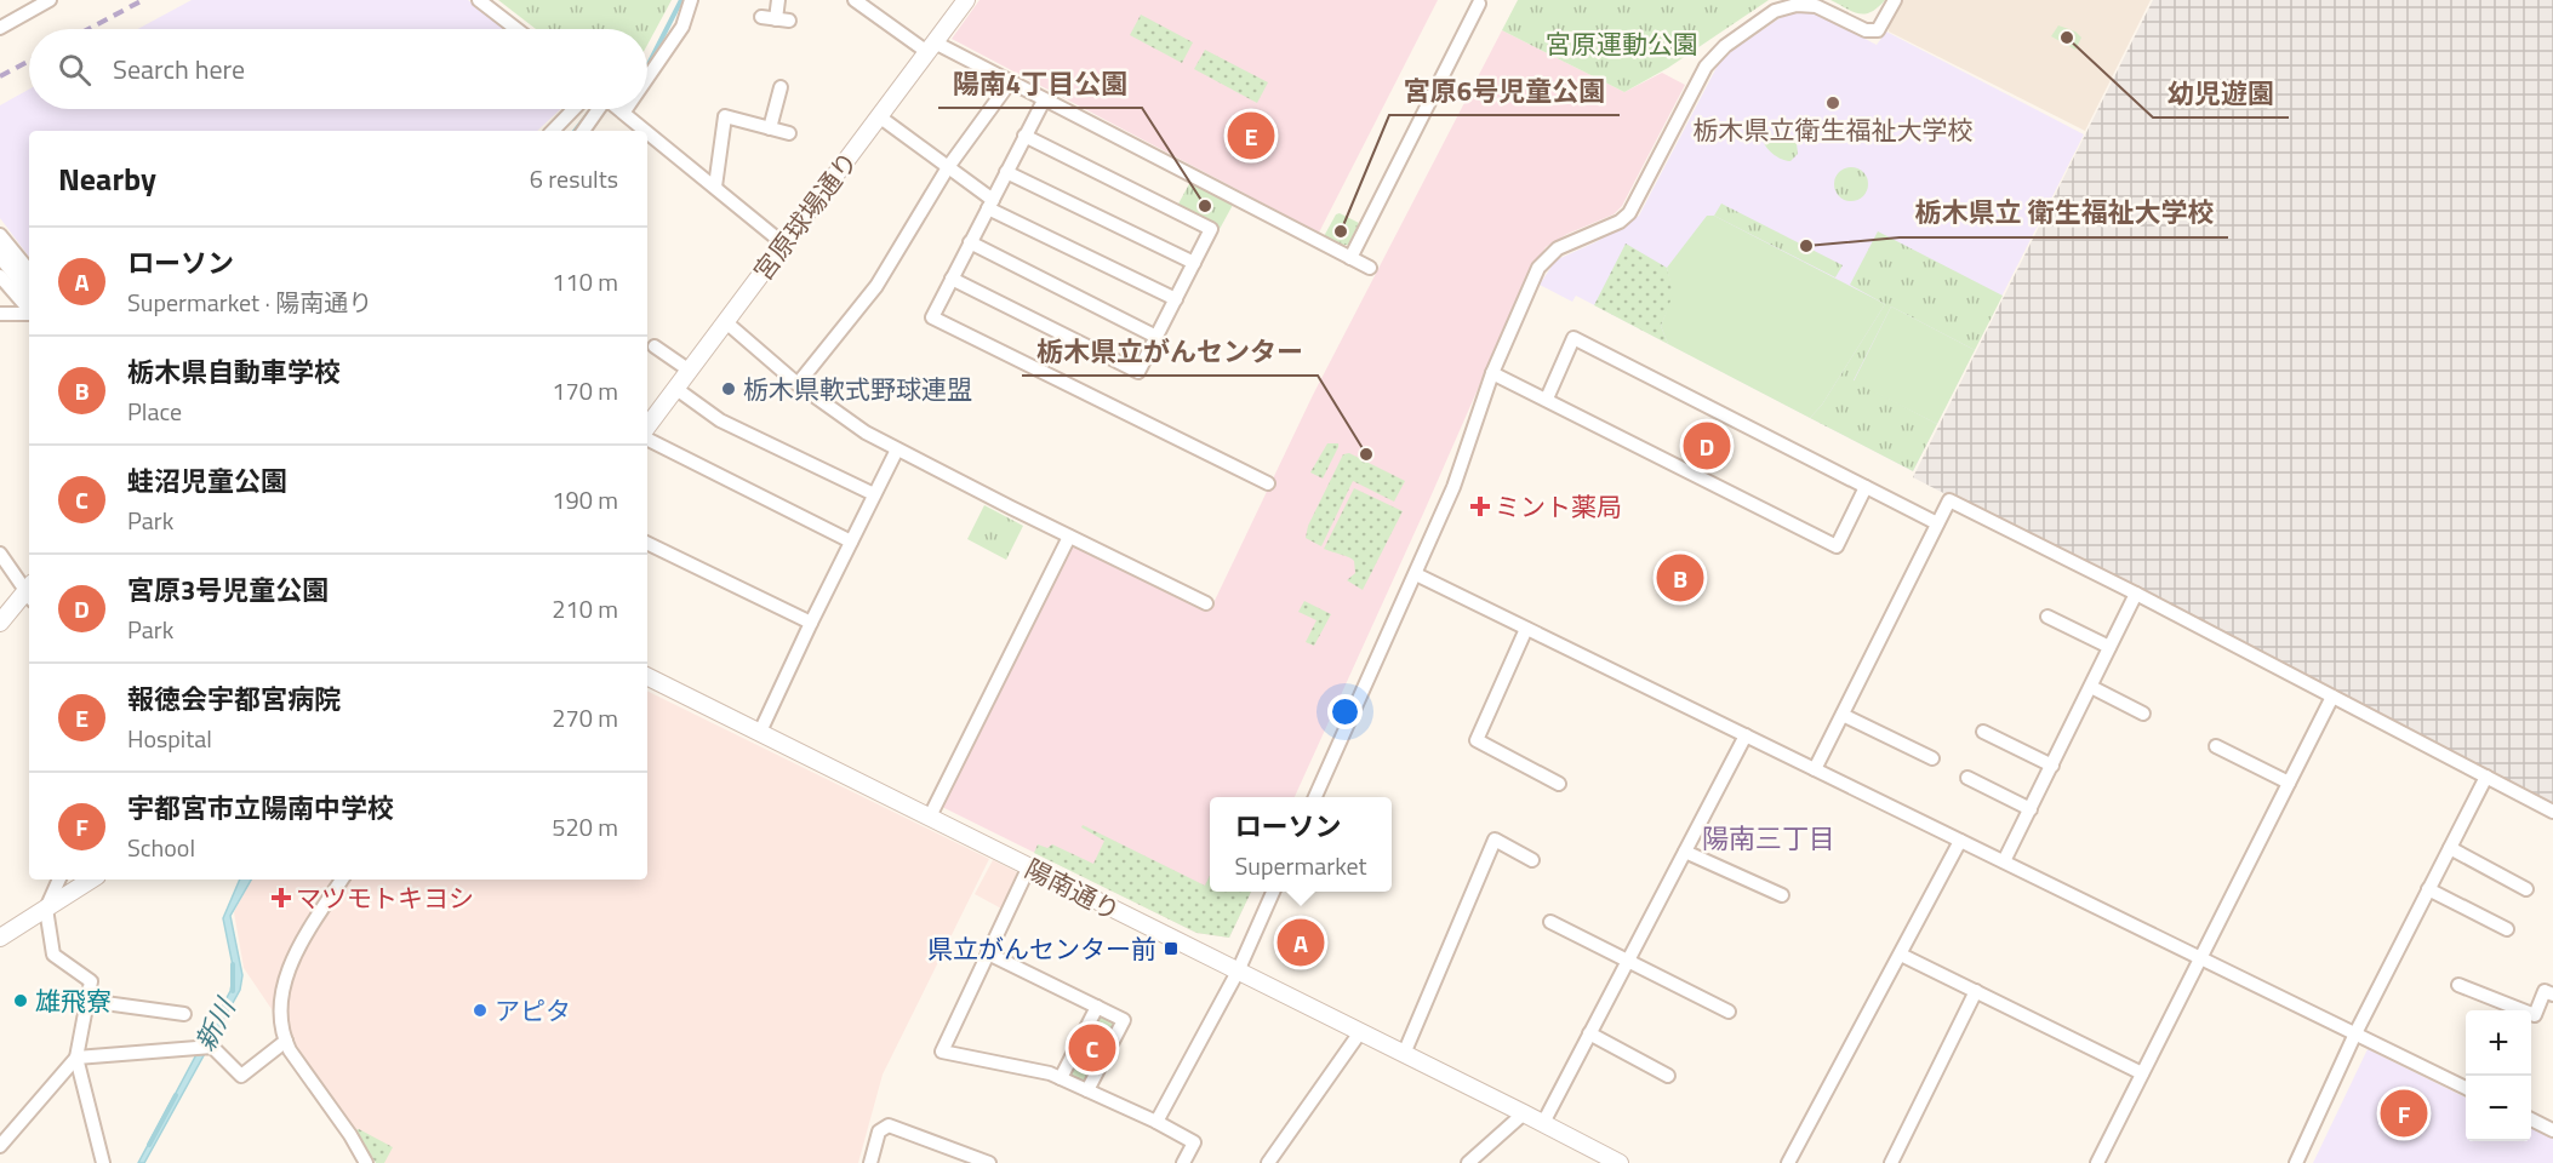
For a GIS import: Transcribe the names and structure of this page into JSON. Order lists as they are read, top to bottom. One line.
{"streets":{"street":["宮原球場通り","陽南通り"]},"districts":["陽南三丁目"],"water":["新川"],"parks":["宮原運動公園"],"places":{"other":["幼児遊園","栃木県立衛生福祉大学校","陽南4丁目公園","宮原6号児童公園","栃木県立 衛生福祉大学校","栃木県軟式野球連盟","栃木県立がんセンター","雄飛寮","アピタ"],"health":["ミント薬局","マツモトキヨシ"],"transit":["県立がんセンター前"]},"page":{"search":"Search here","pins":["E","D","B","A","C","F"],"heading":["Nearby","6 results"],"list":[{"mark":"A","name":"ローソン","note":"Supermarket · 陽南通り","value":"110 m"},{"mark":"B","name":"栃木県自動車学校","note":"Place","value":"170 m"},{"mark":"C","name":"蛙沼児童公園","note":"Park","value":"190 m"},{"mark":"D","name":"宮原3号児童公園","note":"Park","value":"210 m"},{"mark":"E","name":"報徳会宇都宮病院","note":"Hospital","value":"270 m"},{"mark":"F","name":"宇都宮市立陽南中学校","note":"School","value":"520 m"}],"popup":["ローソン","Supermarket"],"map_buttons":["+","−"]}}
